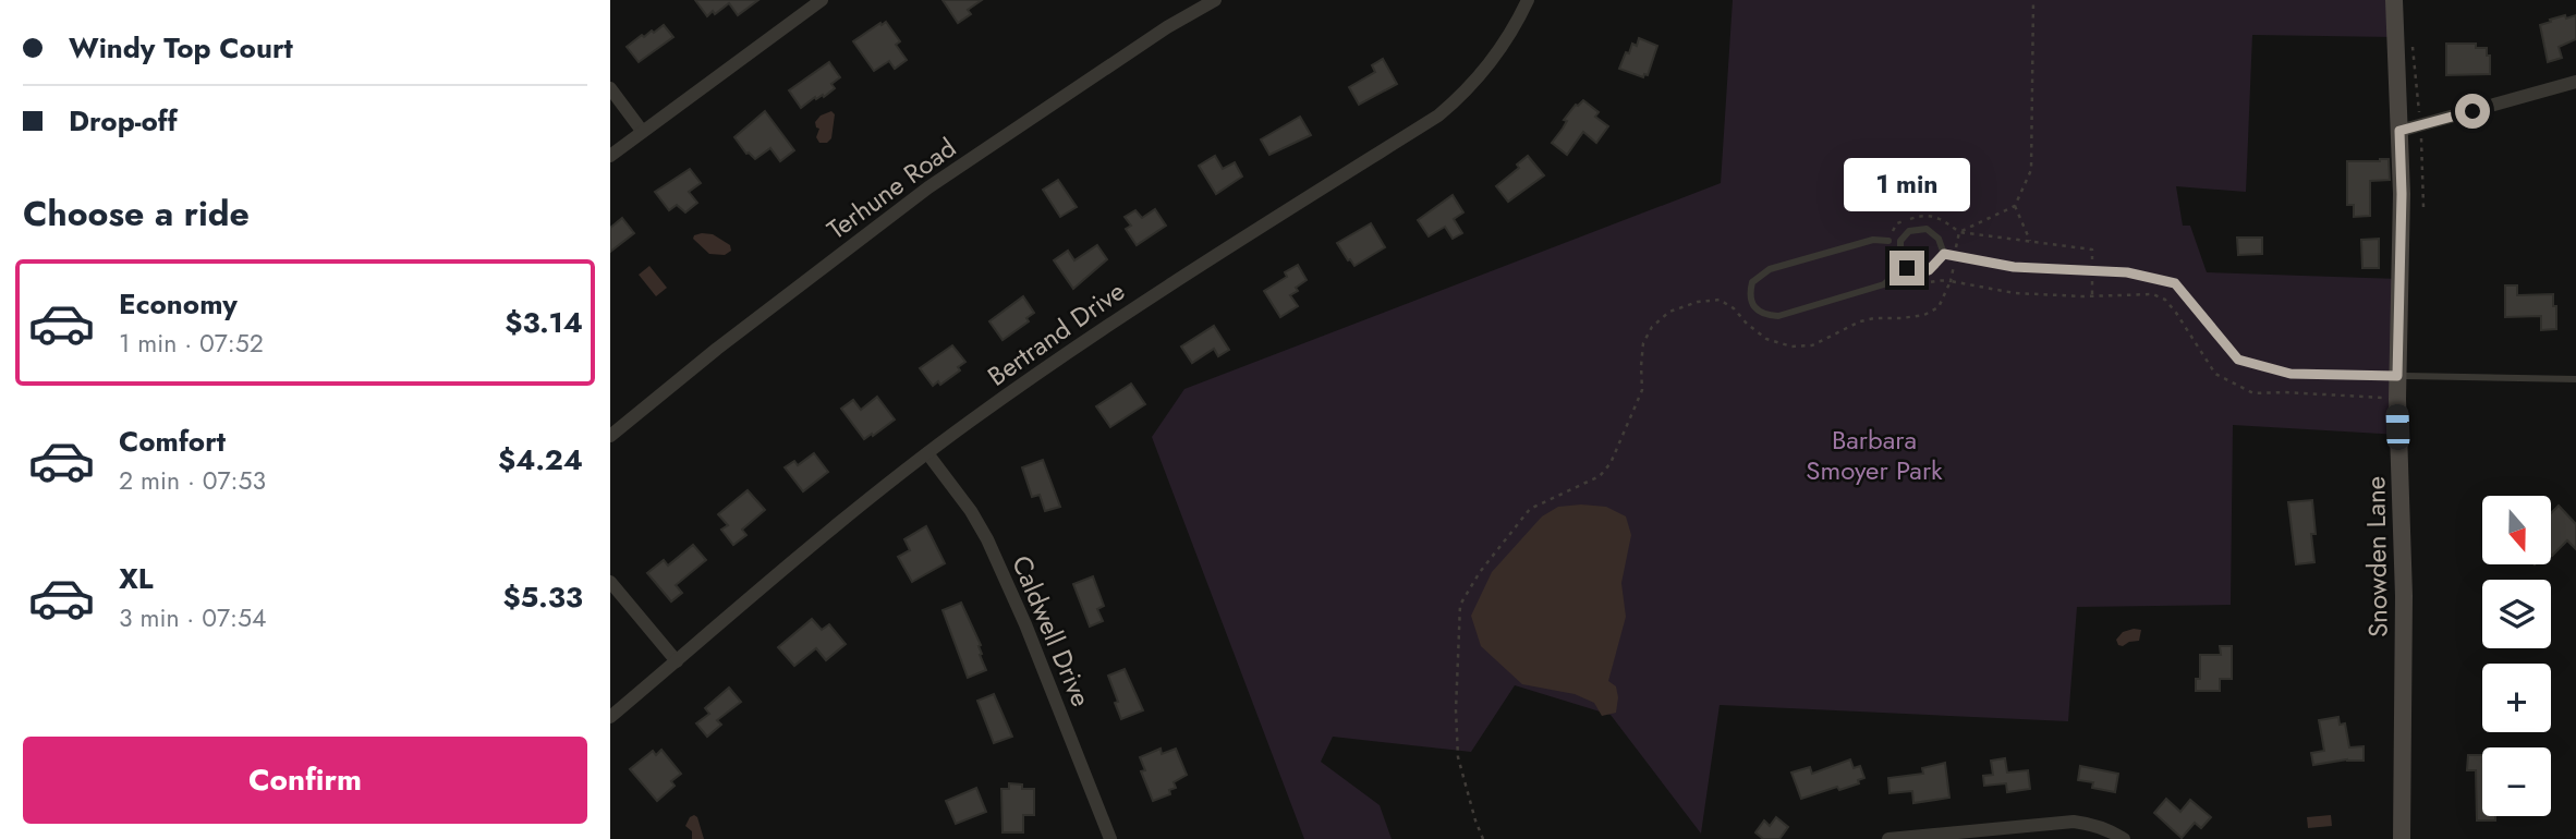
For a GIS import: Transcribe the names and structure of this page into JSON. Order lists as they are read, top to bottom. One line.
{"streets":{"street":["Terhune Road","Bertrand Drive","Snowden Lane","Caldwell Drive"]},"crossings":[["Bertrand Drive","Caldwell Drive"]],"parks":["Barbara Smoyer Park"],"north":"bottom","page":{"banner":["Windy Top Court","Drop-off"],"bubble":"1 min","heading":"Choose a ride","list":[{"name":"Economy","note":"1 min · 07:52","value":"$3.14"},{"name":"Comfort","note":"2 min · 07:53","value":"$4.24"},{"name":"XL","note":"3 min · 07:54","value":"$5.33"}],"map_buttons":["+","−"],"buttons":"Confirm"}}
